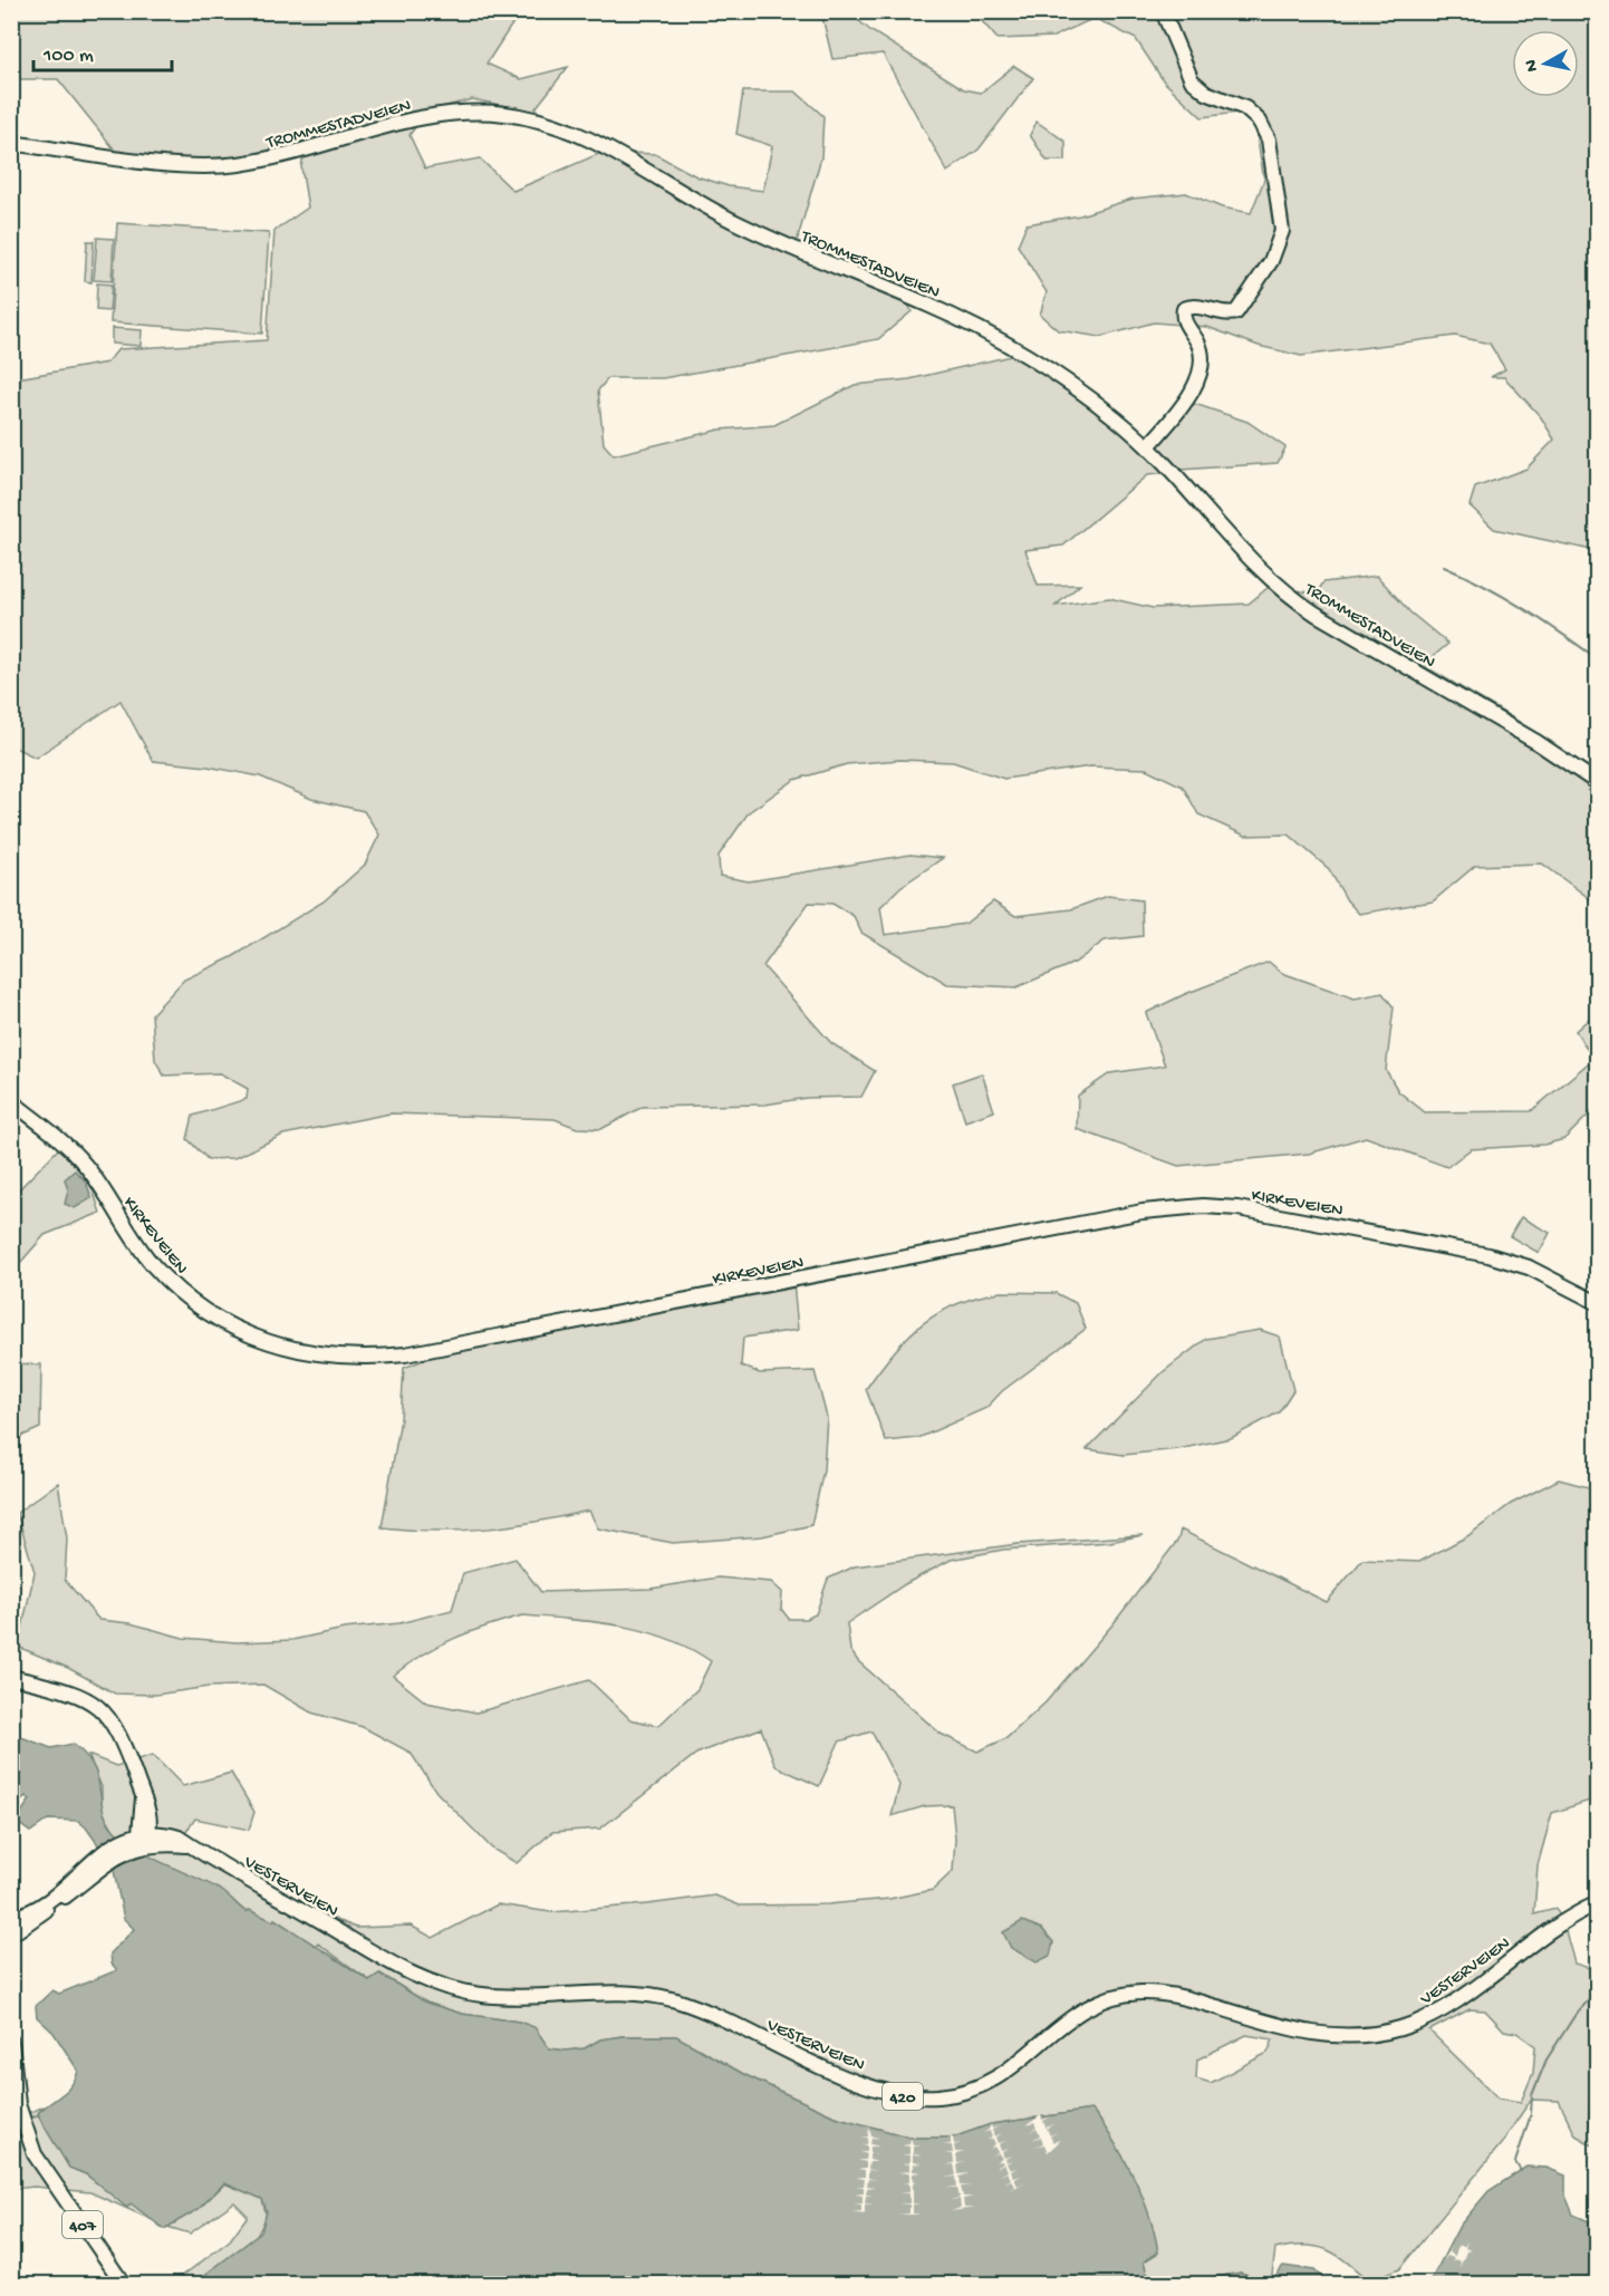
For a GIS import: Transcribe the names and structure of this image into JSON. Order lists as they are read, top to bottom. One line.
{"streets":{"main road":["TROMMESTADVEIEN","KIRKEVEIEN","VESTERVEIEN","420","407"]},"scale_bar":"100 m","north":"left"}
